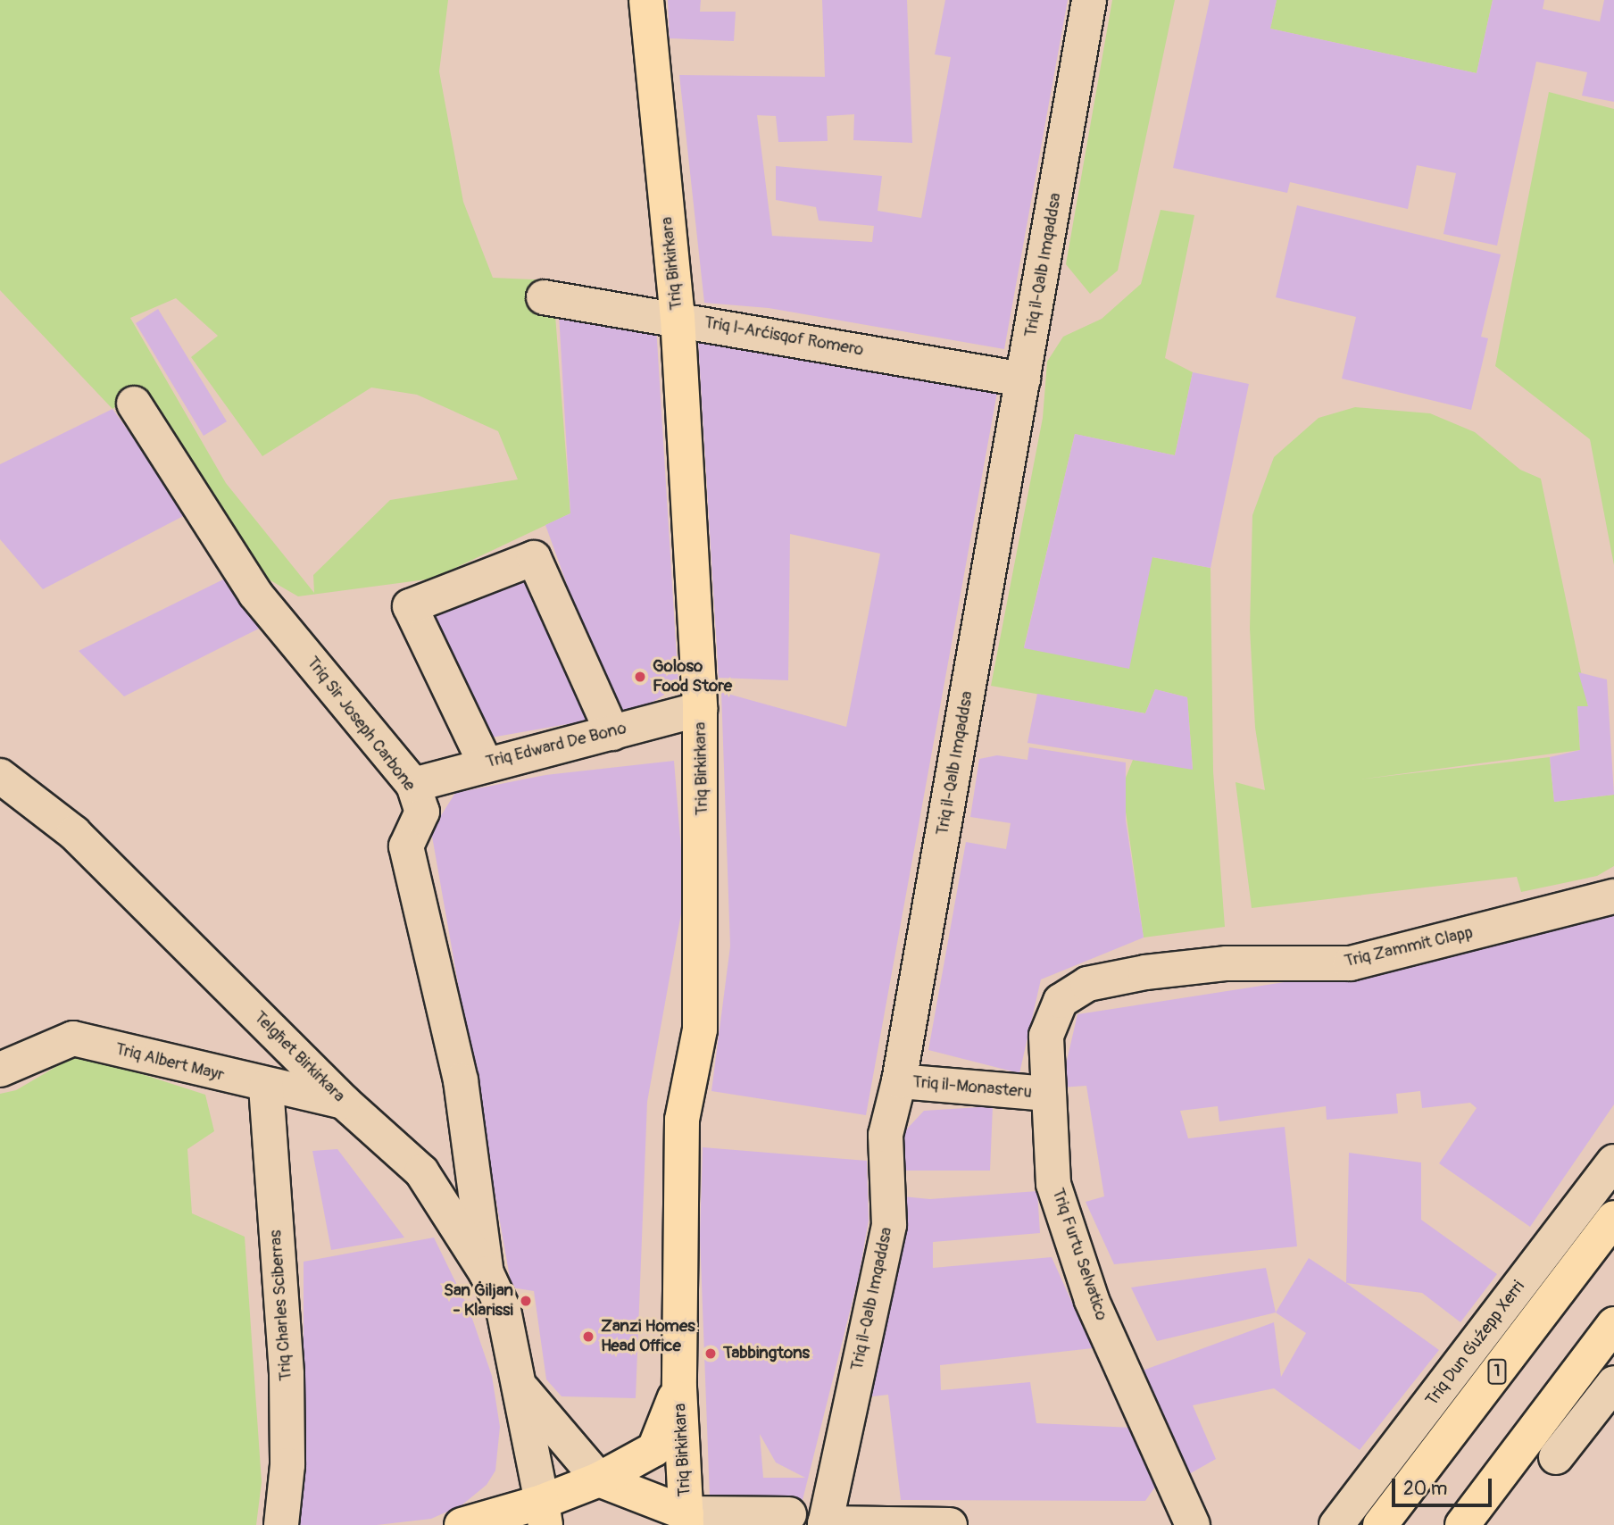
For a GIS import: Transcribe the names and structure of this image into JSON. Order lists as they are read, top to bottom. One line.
{"streets":{"main road":["Triq Birkirkara","1"],"street":["Triq il-Qalb Imqaddsa","Triq l-Arćisqof Romero","Triq Sir Joseph Carbone","Triq Edward De Bono","Triq Zammit Clapp","Telgħet Birkirkara","Triq Albert Mayr","Triq il-Monasteru","Triq Furtu Selvatico","Triq Charles Sciberras","Triq Dun Ǵuźepp Xerri"]},"crossings":[["Triq Birkirkara","Triq l-Arćisqof Romero"],["Triq Birkirkara","Triq Edward De Bono"],["Triq Birkirkara","Telgħet Birkirkara"],["Triq il-Qalb Imqaddsa","Triq l-Arćisqof Romero"],["Triq il-Qalb Imqaddsa","Triq il-Monasteru"],["Triq Sir Joseph Carbone","Triq Edward De Bono"],["Triq Sir Joseph Carbone","Telgħet Birkirkara"],["Triq Zammit Clapp","Triq Furtu Selvatico"],["Telgħet Birkirkara","Triq Albert Mayr"],["Triq Albert Mayr","Triq Charles Sciberras"],["Triq il-Monasteru","Triq Furtu Selvatico"]],"places":["Goloso Food Store","San Ġiljan - Klarissi","Zanzi Homes Head Office","Tabbingtons"],"scale_bar":"20 m"}
